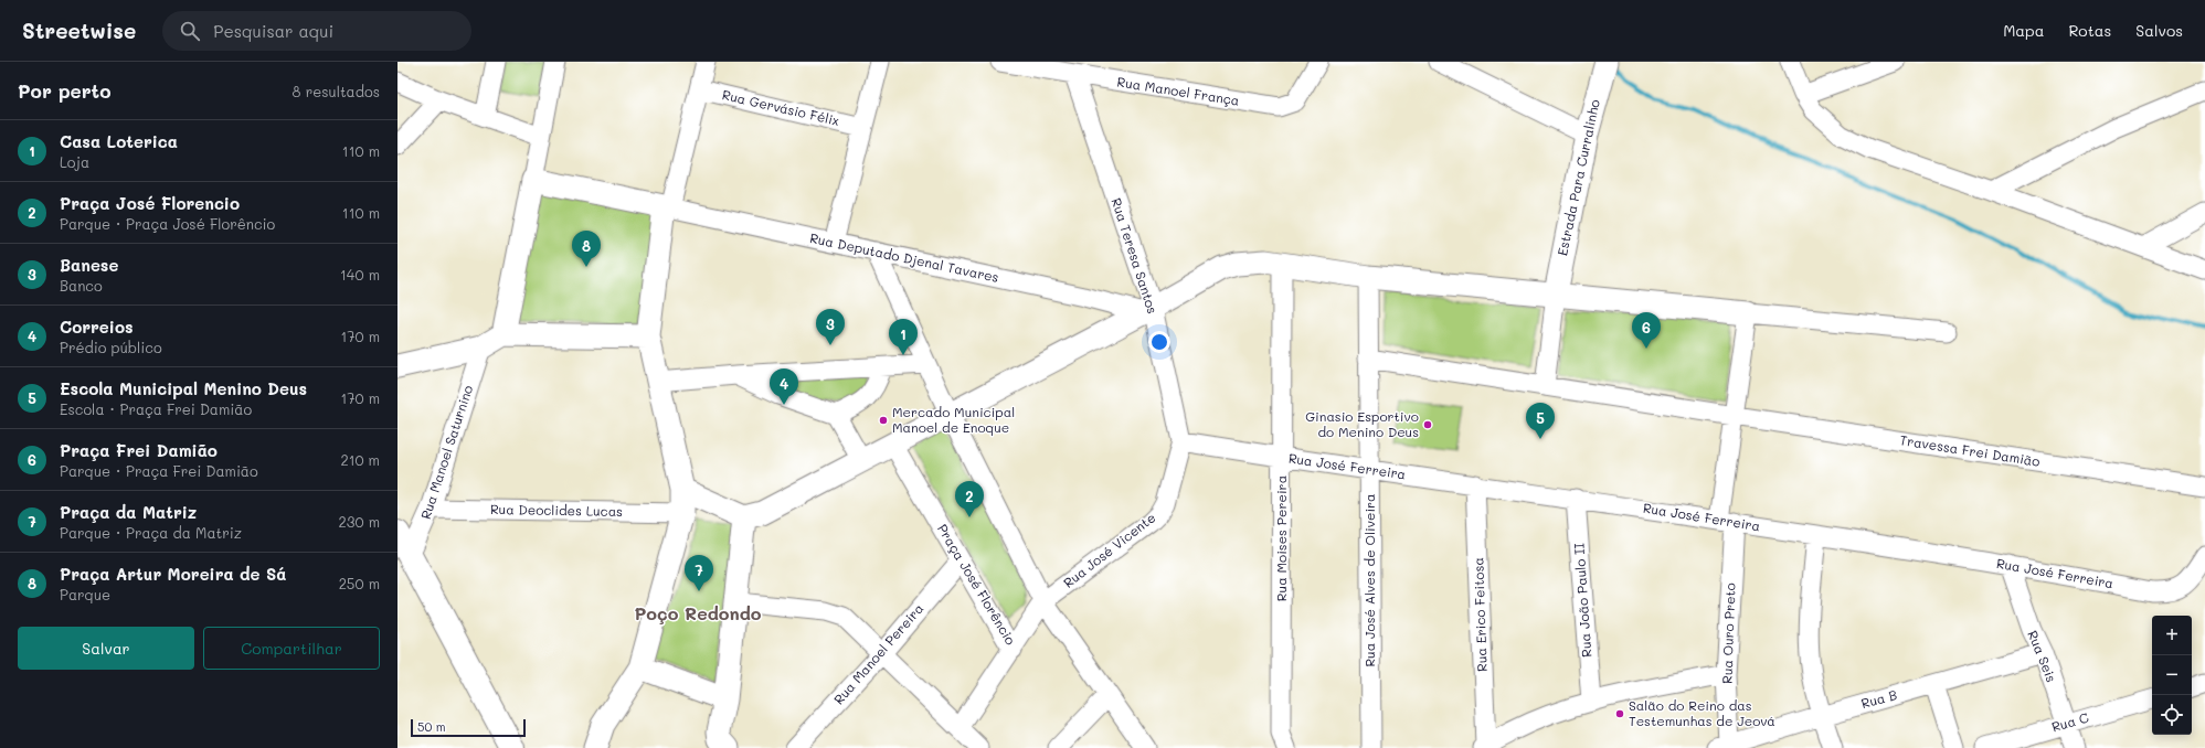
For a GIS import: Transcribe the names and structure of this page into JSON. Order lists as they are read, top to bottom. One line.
{"streets":{"street":["Rua Manoel França","Rua Gervásio Félix","Estrada Para Curralinho","Rua Teresa Santos","Rua Deputado Djenal Tavares","Travessa Frei Damião","Rua Manoel Saturnino","Rua José Ferreira","Rua Deoclides Lucas","Rua Moises Pereira","Rua José Vicente","Rua José Alves de Oliveira","Praça José Florêncio","Rua João Paulo II","Rua Erico Feitosa","Rua Ouro Preto","Rua Manoel Pereira","Rua Seis","Rua B","Rua C"]},"crossings":[["Rua Manoel França","Rua Teresa Santos"],["Rua Teresa Santos","Rua Deputado Djenal Tavares"],["Rua Teresa Santos","Rua José Ferreira"],["Rua Teresa Santos","Rua José Vicente"],["Travessa Frei Damião","Rua José Alves de Oliveira"],["Travessa Frei Damião","Rua Ouro Preto"],["Rua Manoel Saturnino","Rua Deoclides Lucas"],["Rua José Ferreira","Rua Moises Pereira"],["Rua José Ferreira","Rua José Vicente"],["Rua José Ferreira","Rua José Alves de Oliveira"],["Rua José Ferreira","Rua João Paulo II"],["Rua José Ferreira","Rua Erico Feitosa"],["Rua José Ferreira","Rua Ouro Preto"],["Rua José Ferreira","Rua Seis"],["Rua José Vicente","Praça José Florêncio"],["Praça José Florêncio","Rua Manoel Pereira"],["Rua Ouro Preto","Rua B"],["Rua Seis","Rua B"],["Rua Seis","Rua C"]],"districts":["Poço Redondo"],"places":["Mercado Municipal Manoel de Enoque","Ginasio Esportivo do Menino Deus","Salão do Reino das Testemunhas de Jeová"],"scale_bar":"50 m","page":{"header":"Streetwise","search":"Pesquisar aqui","nav":["Mapa","Rotas","Salvos"],"heading":["Por perto","8 resultados"],"list":[{"mark":"1","name":"Casa Loterica","note":"Loja","value":"110 m"},{"mark":"2","name":"Praça José Florencio","note":"Parque · Praça José Florêncio","value":"110 m"},{"mark":"3","name":"Banese","note":"Banco","value":"140 m"},{"mark":"4","name":"Correios","note":"Prédio público","value":"170 m"},{"mark":"5","name":"Escola Municipal Menino Deus","note":"Escola · Praça Frei Damião","value":"170 m"},{"mark":"6","name":"Praça Frei Damião","note":"Parque · Praça Frei Damião","value":"210 m"},{"mark":"7","name":"Praça da Matriz","note":"Parque · Praça da Matriz","value":"230 m"},{"mark":"8","name":"Praça Artur Moreira de Sá","note":"Parque","value":"250 m"}],"pins":["8","3","6","1","4","5","2","7"],"buttons":["Salvar","Compartilhar"],"map_buttons":["+","−"],"scale":"50 m"}}
